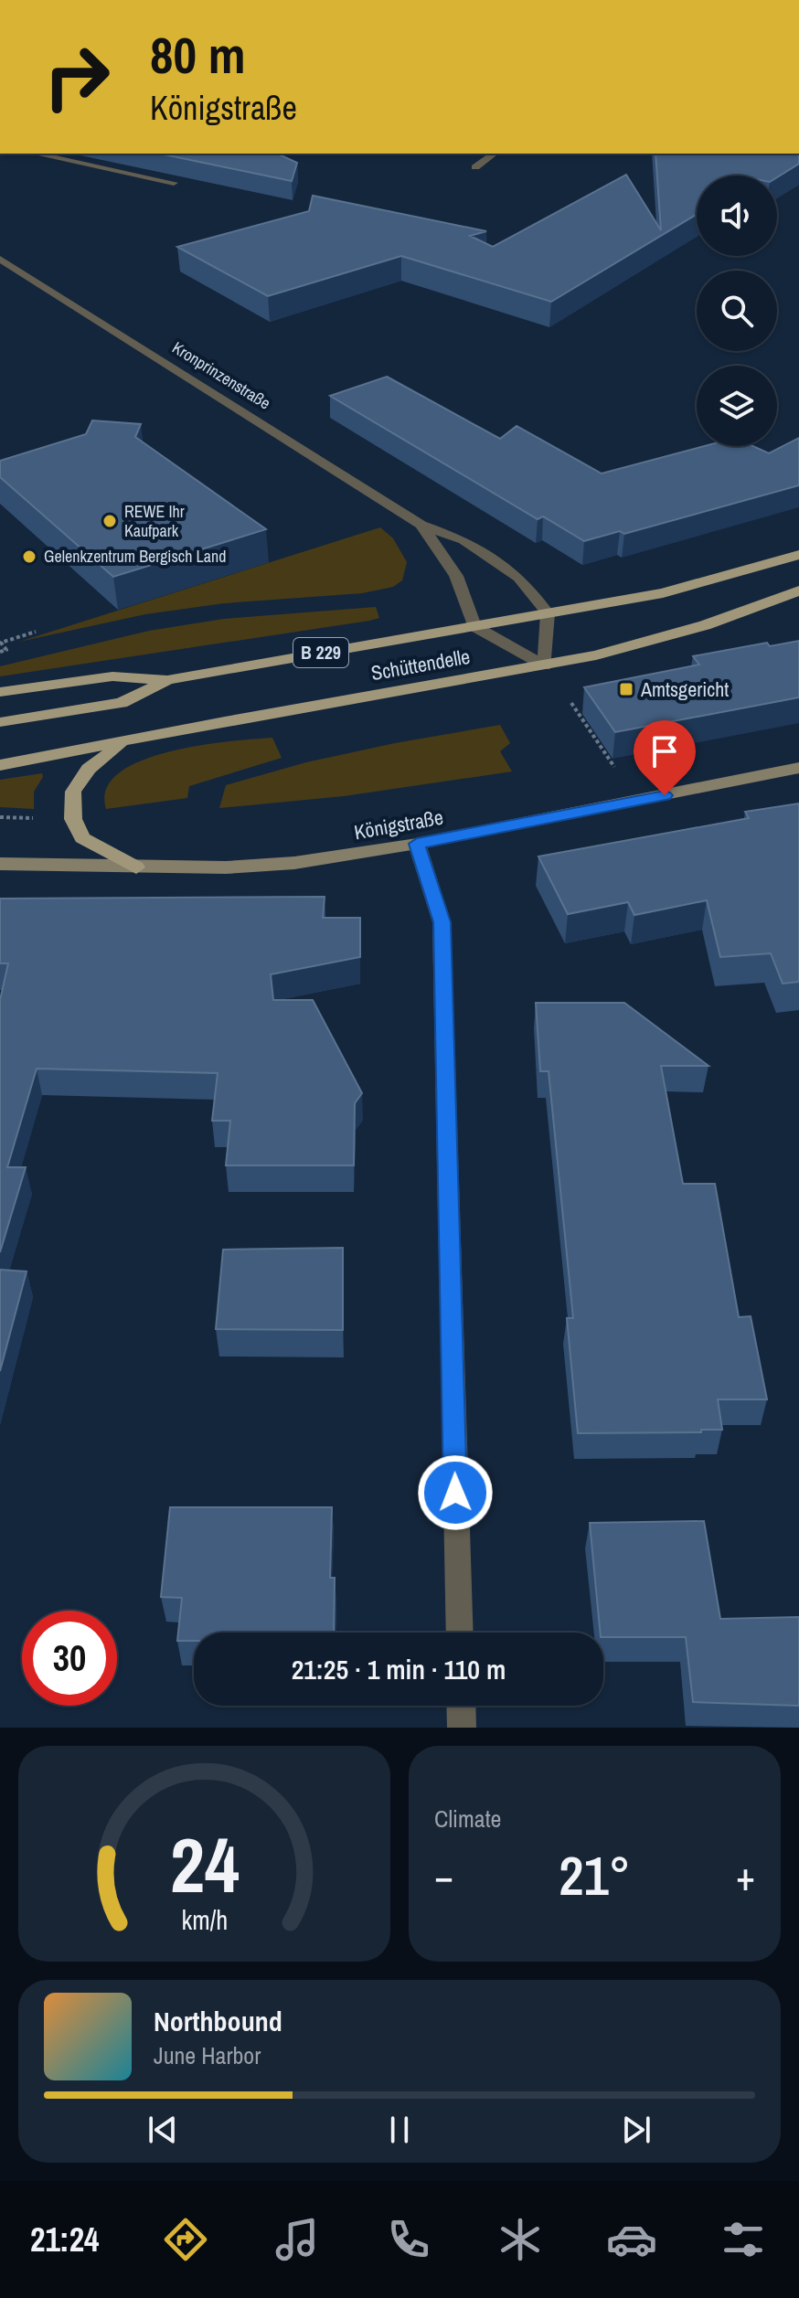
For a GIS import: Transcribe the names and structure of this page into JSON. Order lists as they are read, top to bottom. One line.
{"streets":{"main road":["B 229","Schüttendelle","Königstraße"],"street":["Kronprinzenstraße"]},"crossings":[["Kronprinzenstraße","Schüttendelle"]],"places":{"other":["REWE Ihr Kaufpark","Gelenkzentrum Bergisch Land"],"transit":["Amtsgericht"]},"page":{"turn":["80 m","Königstraße"],"limit":"30","trip":"21:25 · 1 min · 110 m","tile":"Climate","heat":["−","21°","+"],"song":["Northbound","June Harbor"],"tabs":"21:24","gauge":["24","km/h"]}}
